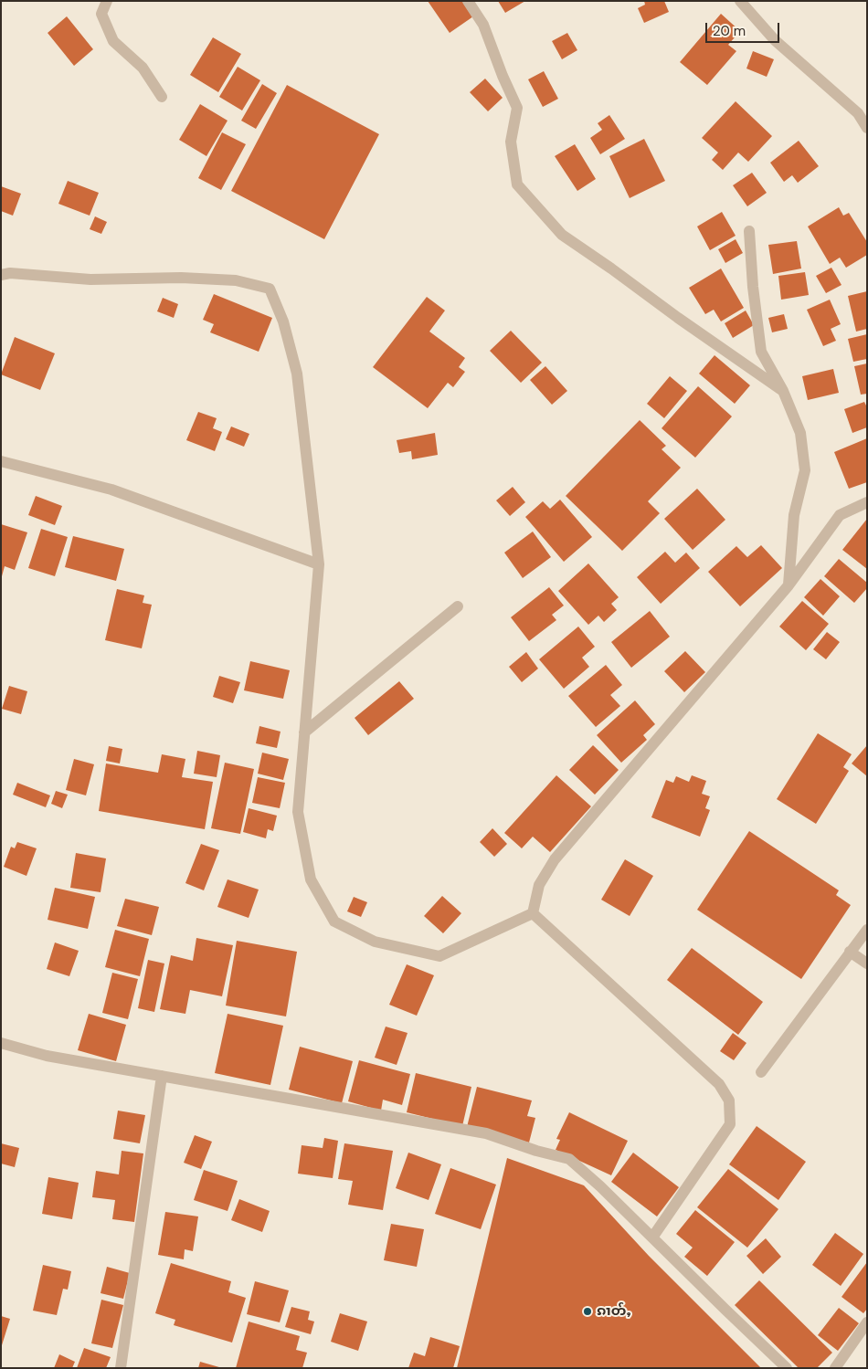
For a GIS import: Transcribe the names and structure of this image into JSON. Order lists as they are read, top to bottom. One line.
{"places":["ၵၢတ်ႇ"],"scale_bar":"20 m"}
